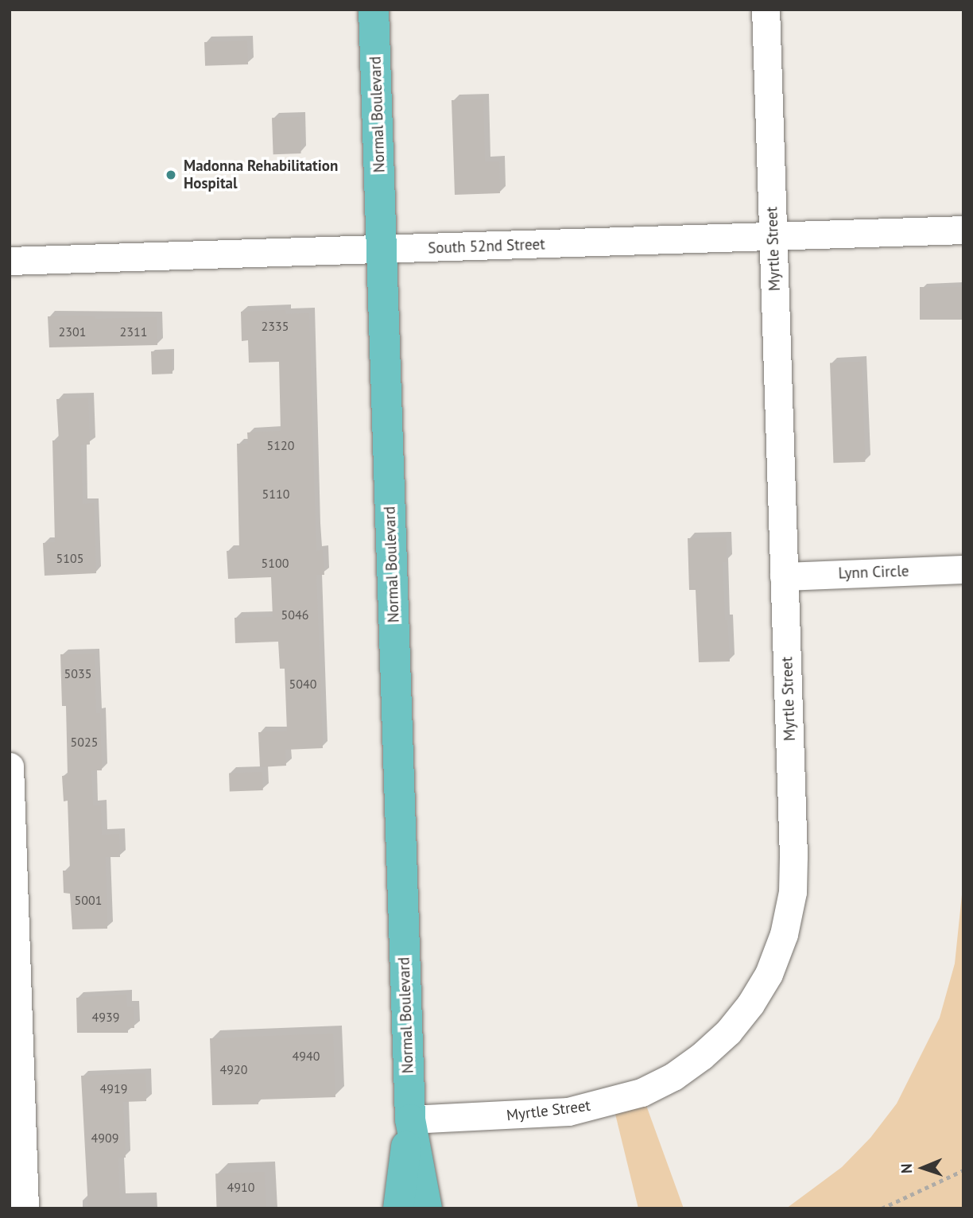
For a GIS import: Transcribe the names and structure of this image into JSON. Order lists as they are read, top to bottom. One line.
{"streets":{"main road":["Normal Boulevard"],"street":["South 52nd Street","Myrtle Street","Lynn Circle"]},"crossings":[["Normal Boulevard","South 52nd Street"],["Normal Boulevard","Myrtle Street"],["South 52nd Street","Myrtle Street"],["Myrtle Street","Lynn Circle"]],"places":["Madonna Rehabilitation Hospital"],"house_numbers":["2335","2301","2311","5120","5110","5105","5100","5046","5035","5040","5025","5001","4939","4940","4920","4919","4909","4910"],"north":"left"}
